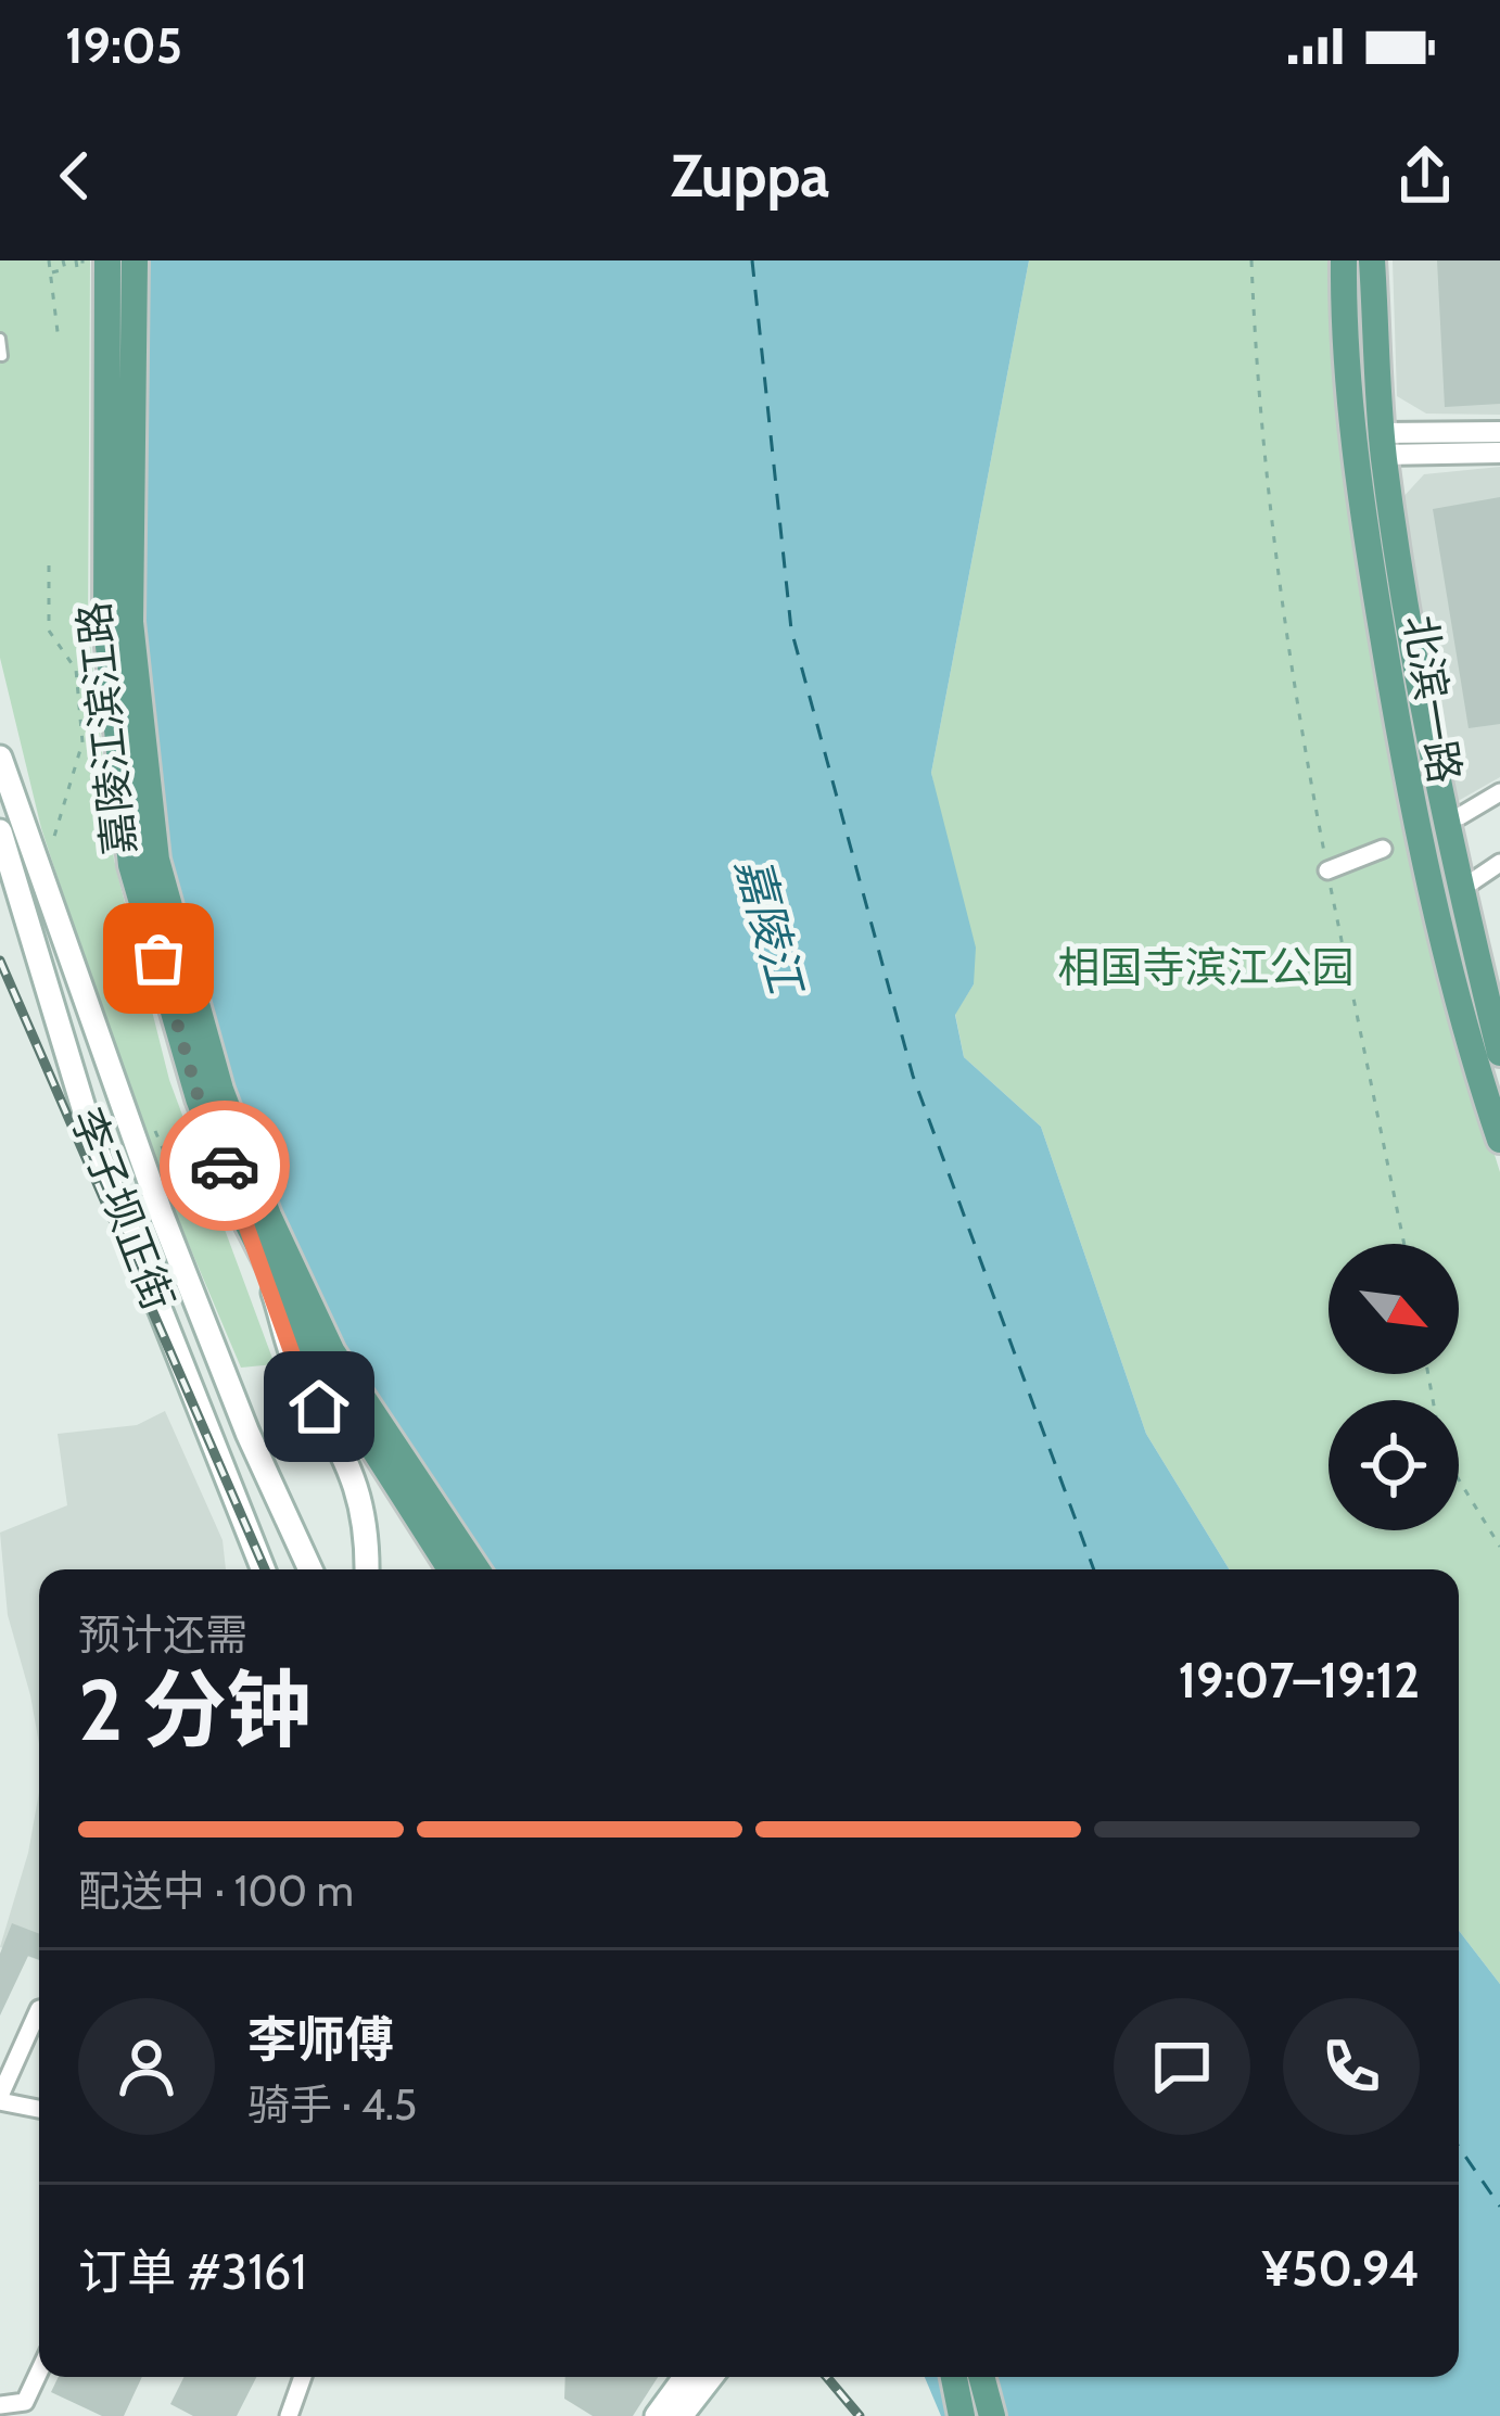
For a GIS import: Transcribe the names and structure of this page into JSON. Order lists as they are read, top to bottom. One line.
{"streets":{"main road":["北滨一路","嘉陵江滨江路","李子坝正街"]},"water":["嘉陵江"],"parks":["相国寺滨江公园"],"north":"bottom right","page":{"status":"19:05","header":"Zuppa","heading":["2 分钟","预计还需","19:07–19:12"],"panel":["李师傅","骑手 · 4.5","订单 #3161","¥50.94"],"bar":"配送中 · 100 m"}}
